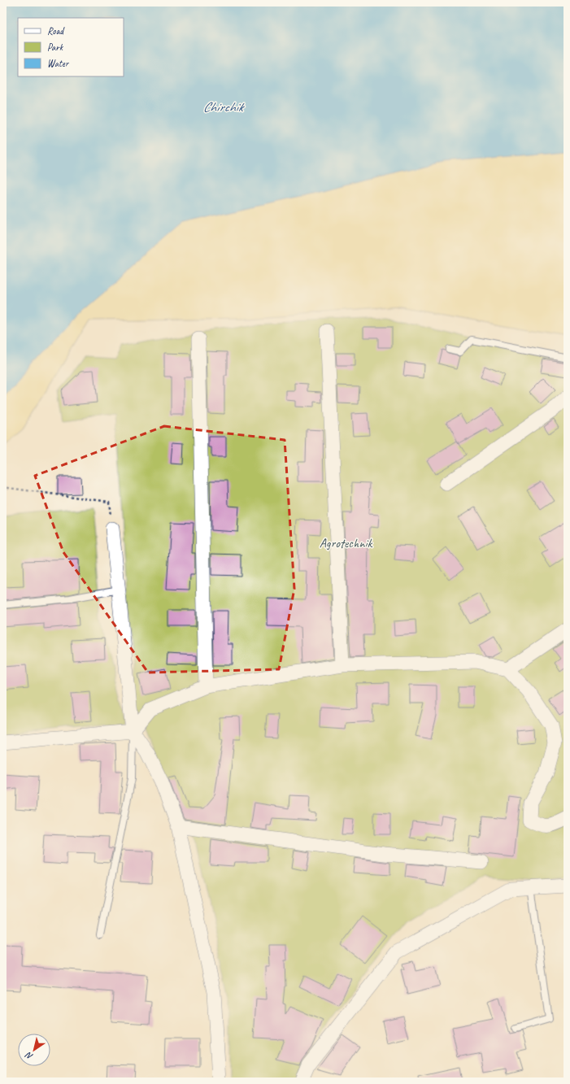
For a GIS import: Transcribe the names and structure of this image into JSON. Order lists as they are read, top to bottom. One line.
{"water":["Chirchik"],"parks":["Agrotechnik"],"legend":["Road","Park","Water"],"north":"bottom left"}
